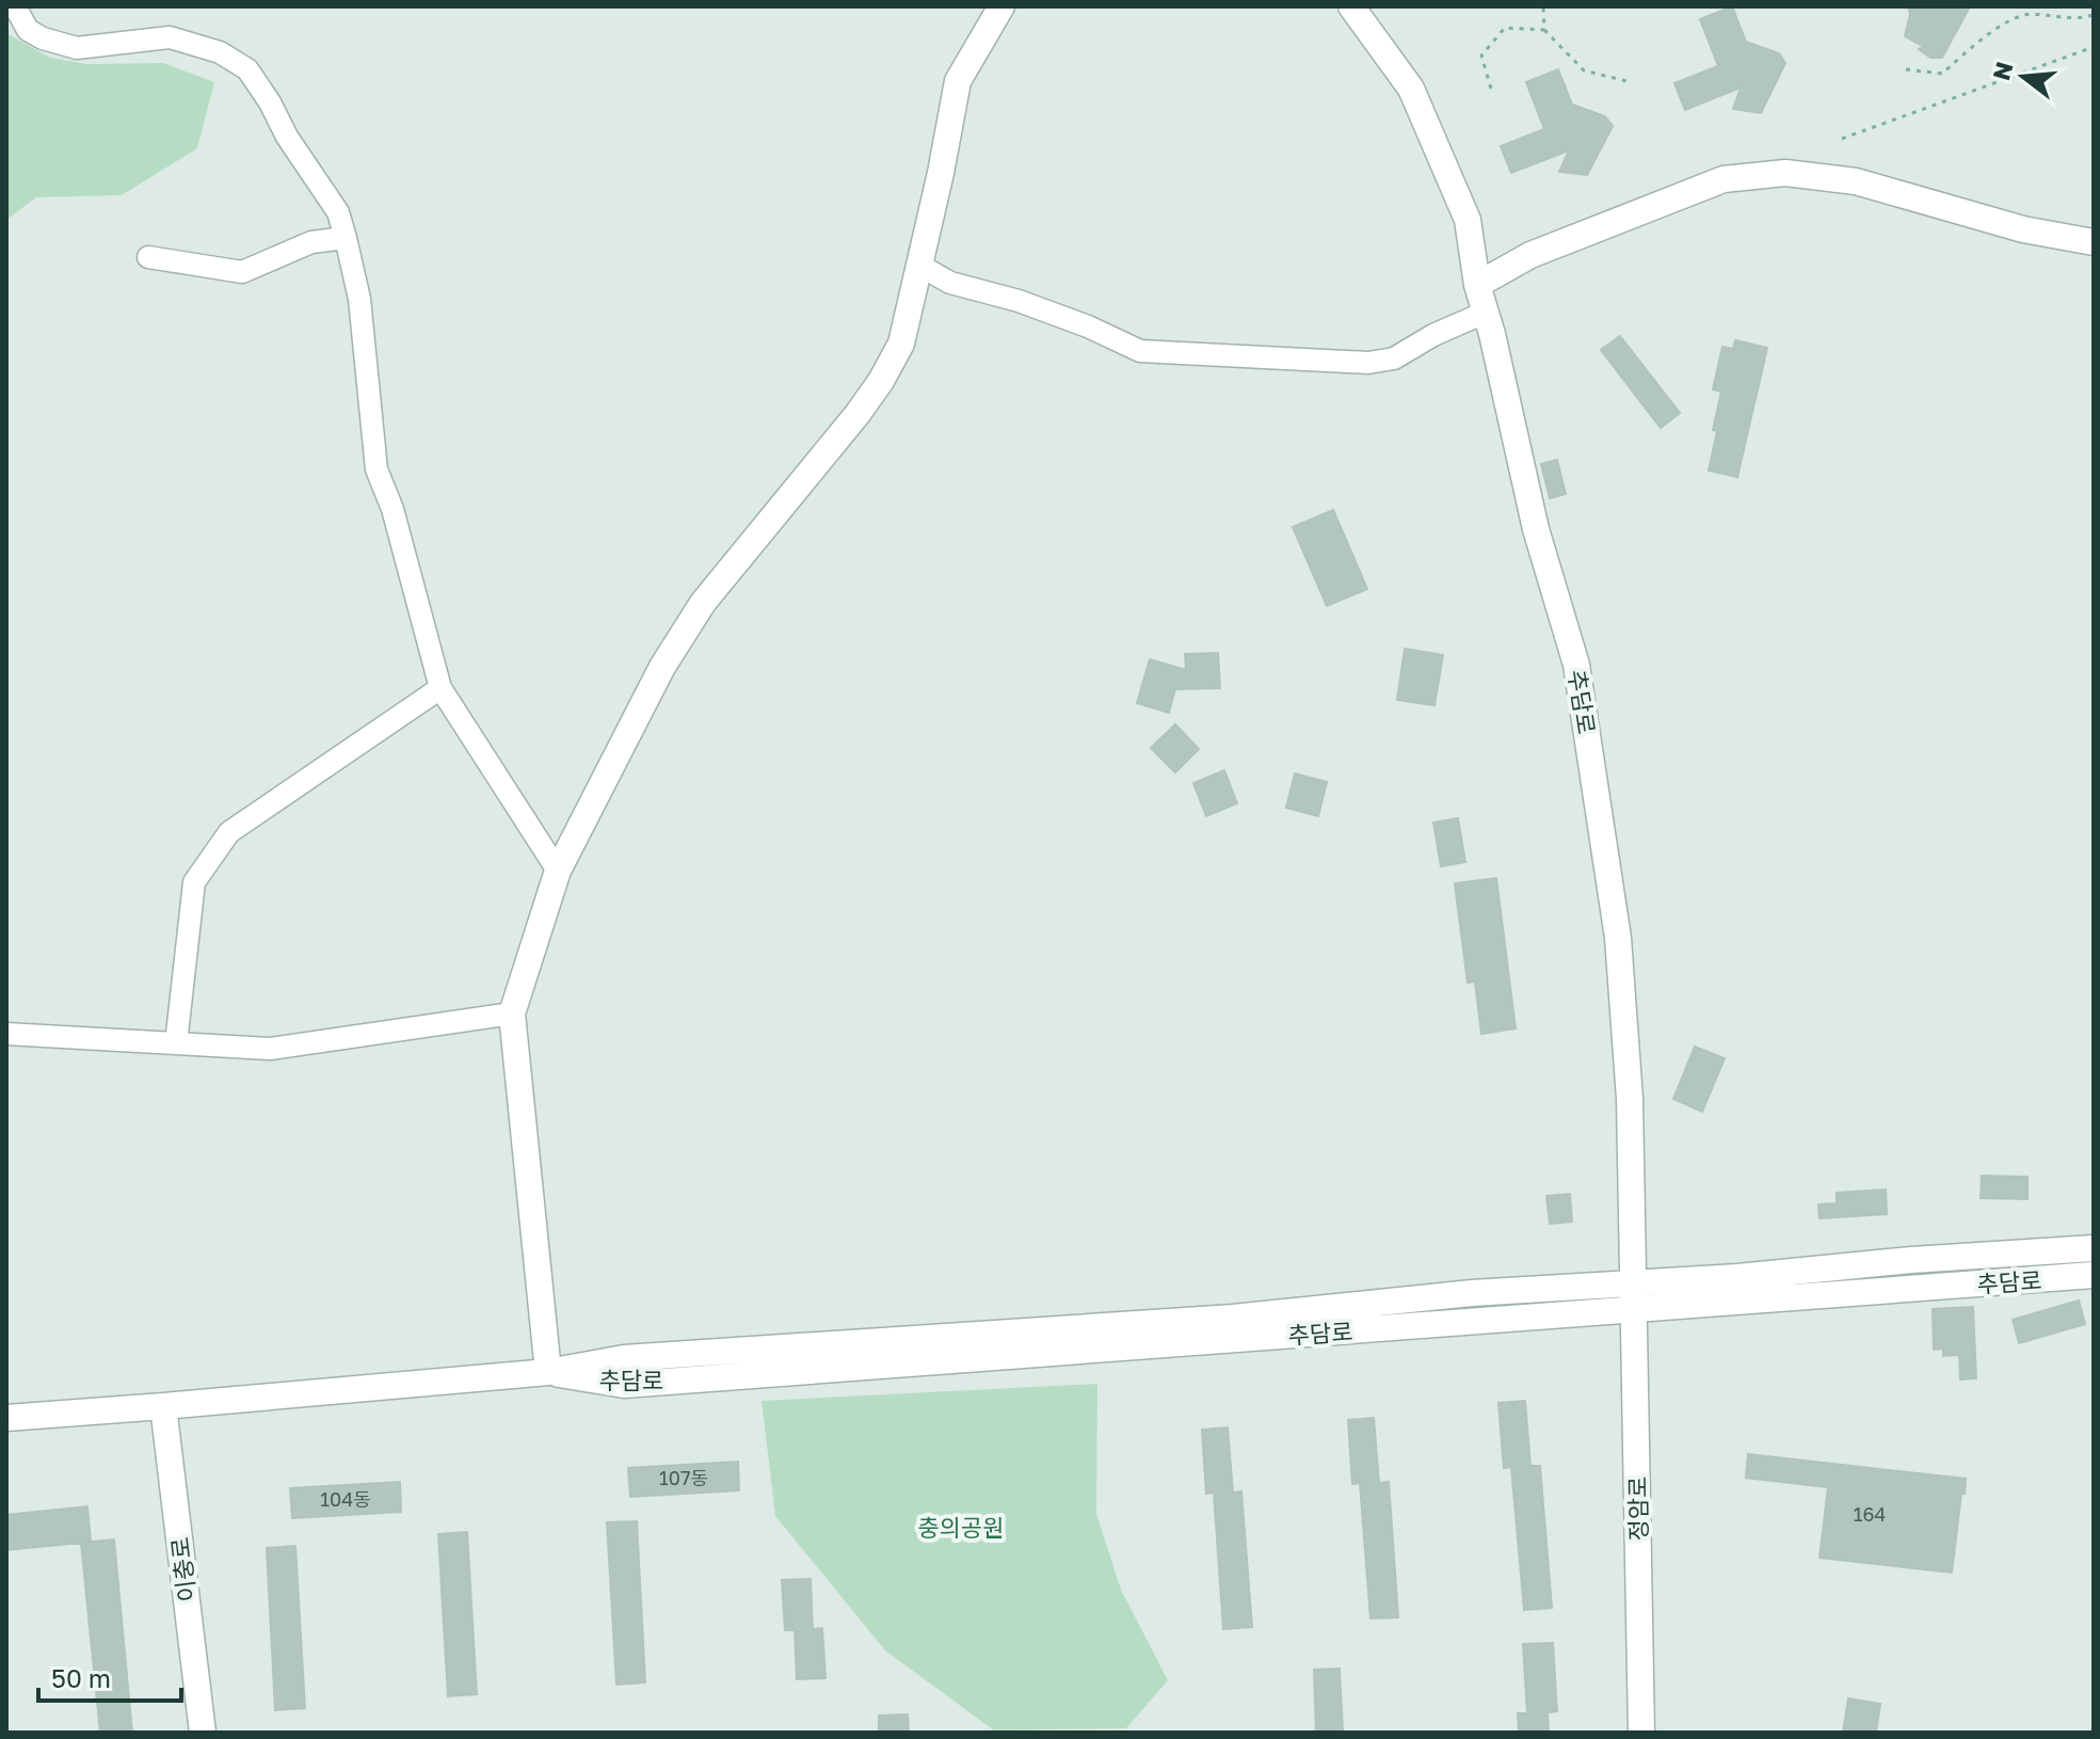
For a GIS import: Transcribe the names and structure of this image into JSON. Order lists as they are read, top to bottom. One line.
{"streets":{"street":["추담로","정암로","이충로"]},"crossings":[["추담로","정암로"],["추담로","이충로"]],"parks":["충의공원"],"house_numbers":["107동","104동","164"],"scale_bar":"50 m","north":"left"}
